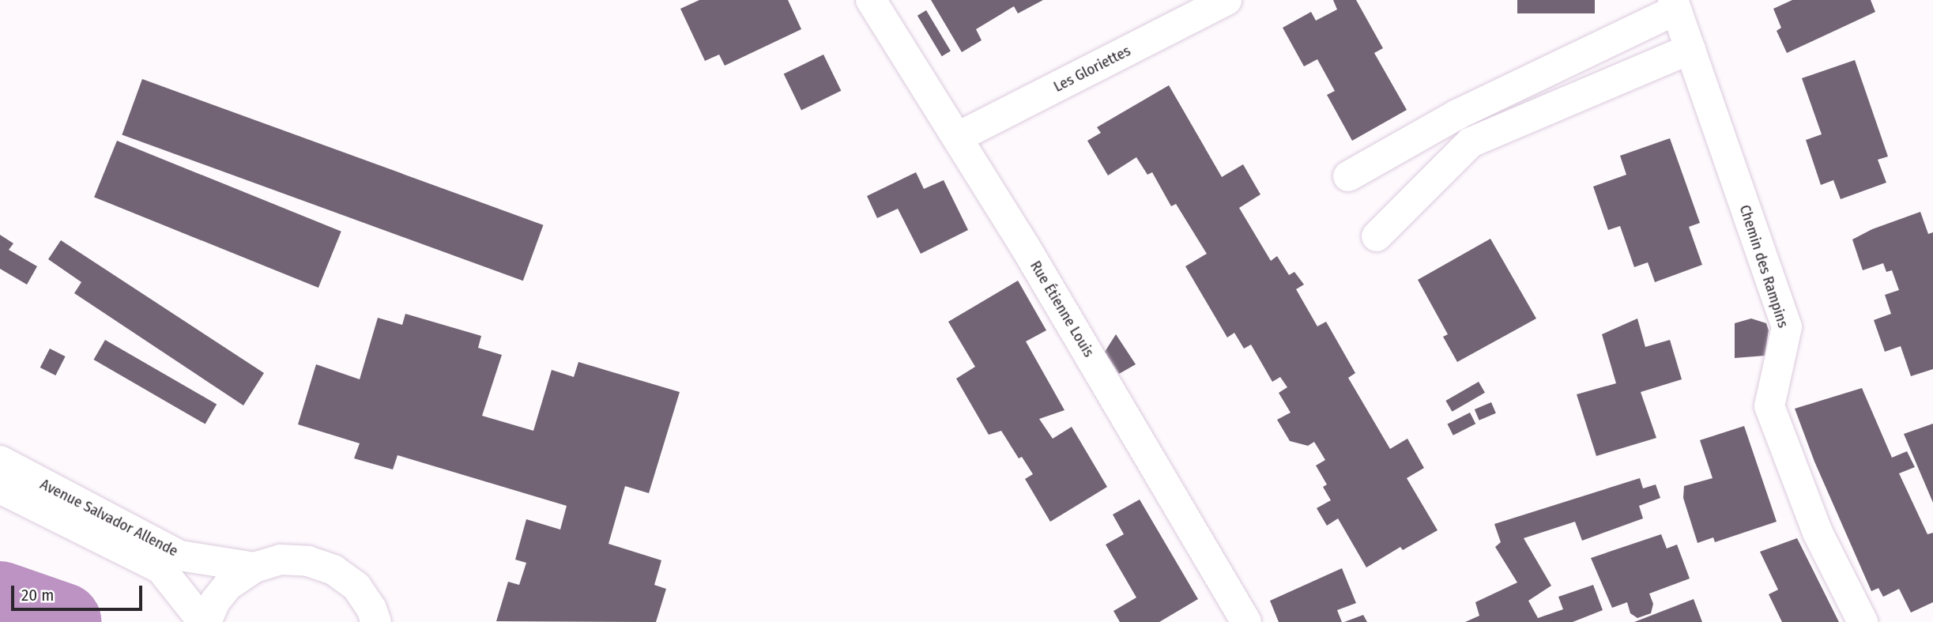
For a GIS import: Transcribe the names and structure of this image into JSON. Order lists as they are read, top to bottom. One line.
{"streets":{"street":["Les Gloriettes","Chemin des Rampins","Rue Étienne Louis","Avenue Salvador Allende"]},"crossings":[["Les Gloriettes","Rue Étienne Louis"]],"scale_bar":"20 m"}
